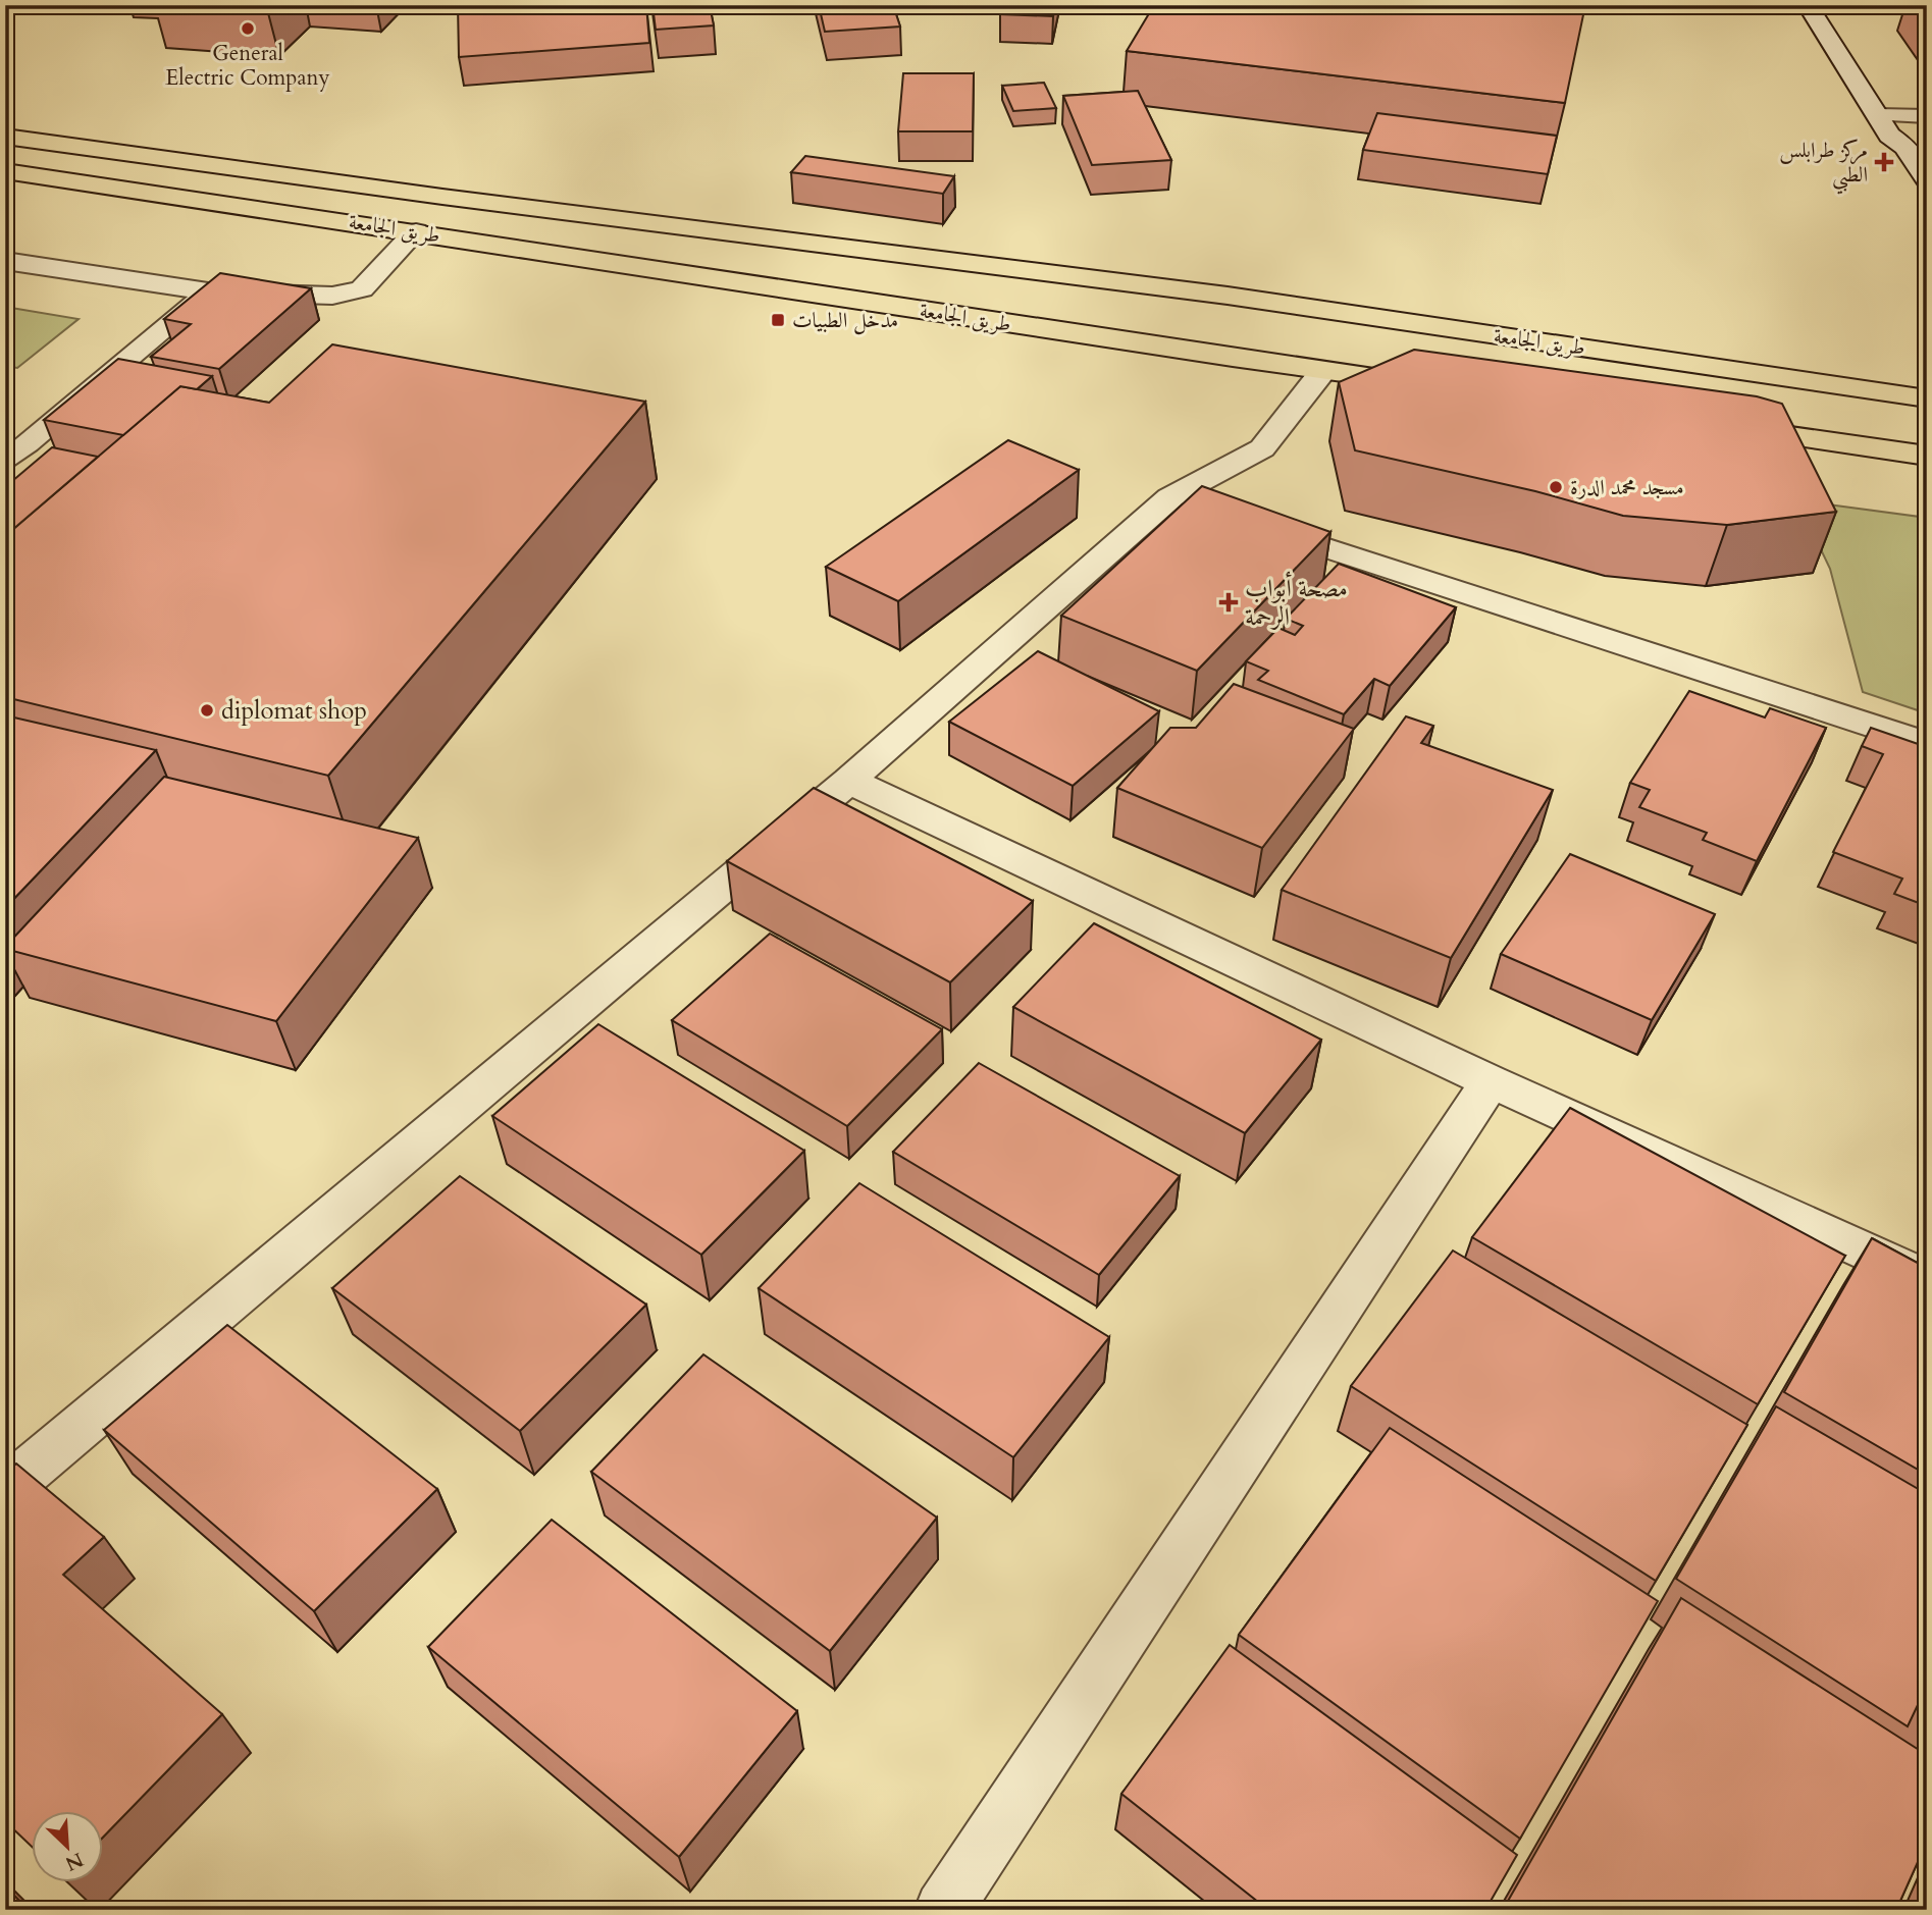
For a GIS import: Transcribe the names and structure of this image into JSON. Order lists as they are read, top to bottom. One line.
{"streets":{"highway":["طريق الجامعة"]},"places":{"other":["General Electric Company","مسجد محمد الدرة","diplomat shop"],"health":["مركز طرابلس الطبي","مصحة أبواب الرحمة"],"transit":["مدخل الطبيات"]},"north":"bottom right"}
